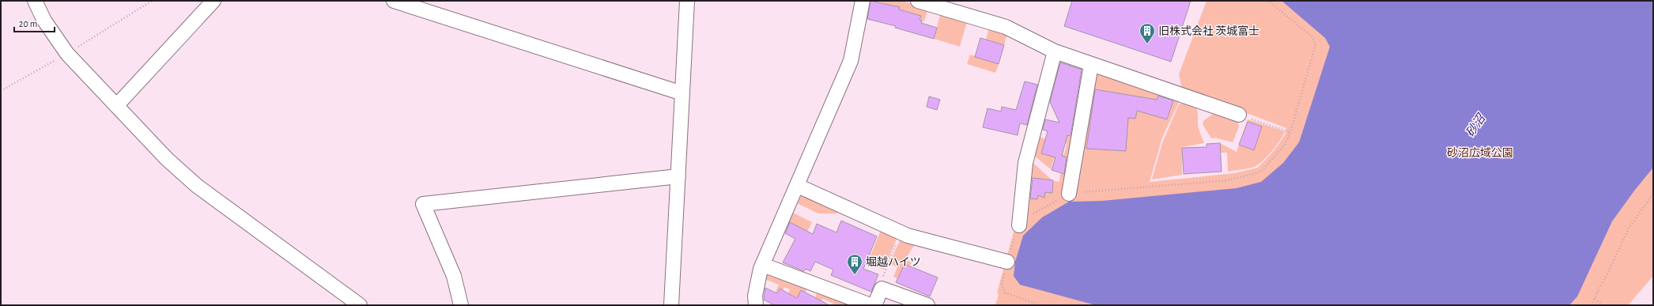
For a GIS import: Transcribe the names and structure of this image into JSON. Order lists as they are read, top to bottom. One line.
{"water":["砂沼"],"parks":["砂沼広域公園"],"places":{"building":["旧株式会社 茨城富士","堀越ハイツ"]},"scale_bar":"20 m"}
